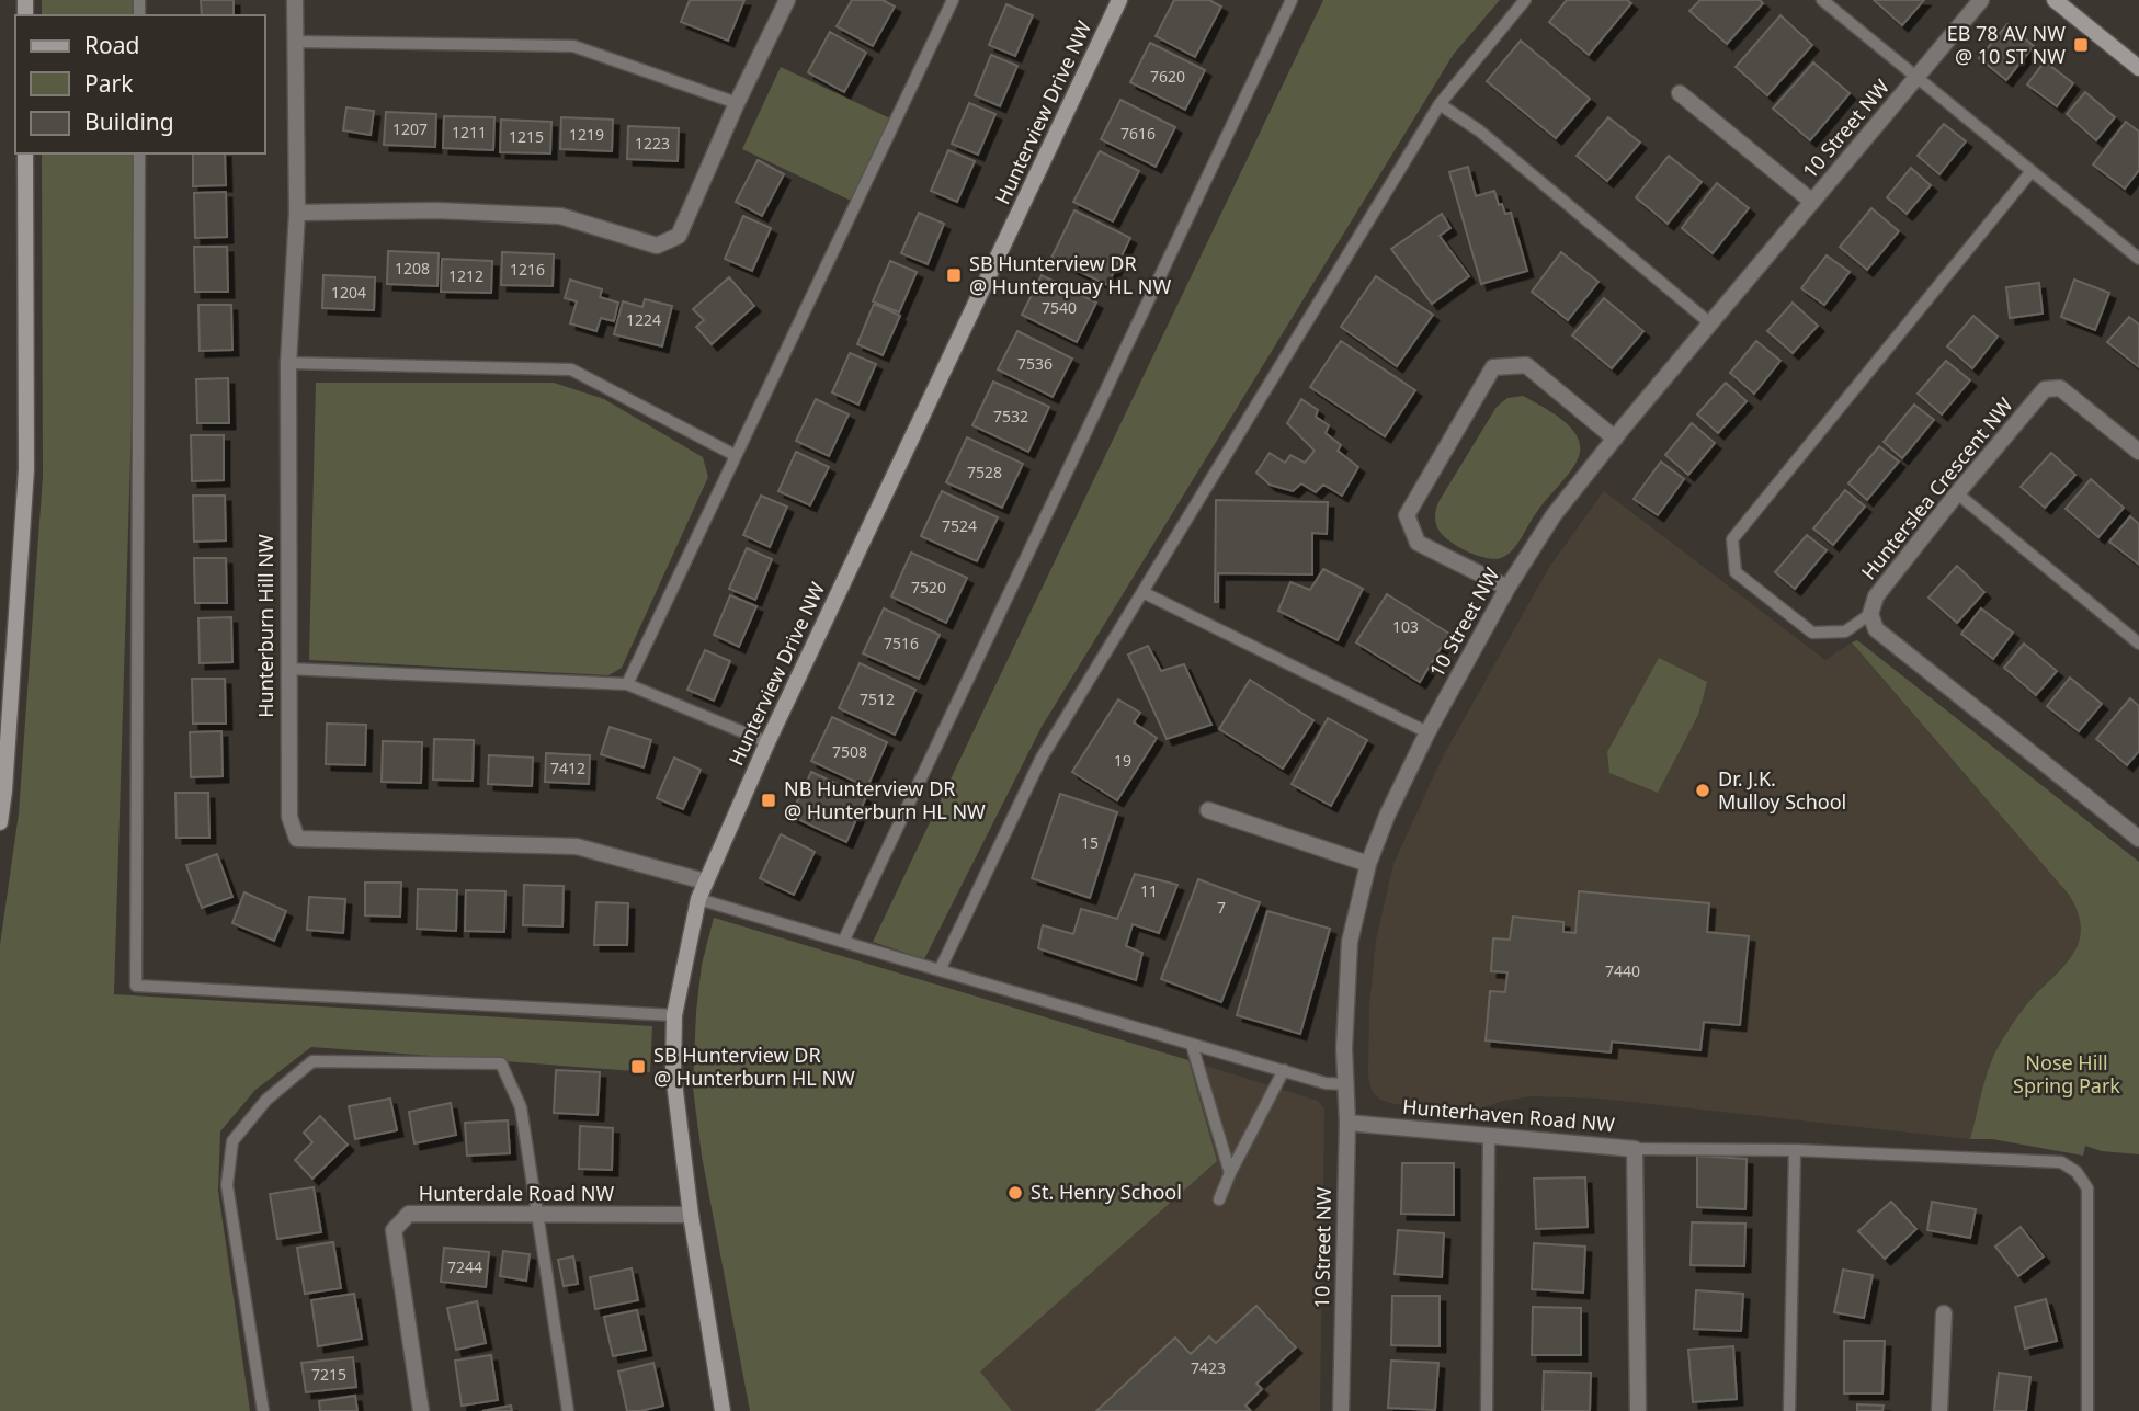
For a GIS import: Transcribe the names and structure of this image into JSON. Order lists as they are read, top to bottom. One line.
{"streets":{"street":["Hunterview Drive NW","10 Street NW","Hunterslea Crescent NW","Hunterburn Hill NW","Hunterhaven Road NW","Hunterdale Road NW"]},"crossings":[["Hunterview Drive NW","Hunterburn Hill NW"],["Hunterview Drive NW","Hunterdale Road NW"],["10 Street NW","Hunterhaven Road NW"]],"parks":["Nose Hill Spring Park"],"places":{"transit":["EB 78 AV NW @ 10 ST NW","SB Hunterview DR @ Hunterquay HL NW","NB Hunterview DR @ Hunterburn HL NW","SB Hunterview DR @ Hunterburn HL NW"],"other":["Dr. J.K. Mulloy School","St. Henry School"]},"house_numbers":["7620","1207","1211","7616","1219","1215","1223","1208","1216","1212","1204","7540","1224","7536","7532","7528","7524","7520","103","7516","7512","7508","19","7412","15","11","7","7440","7244","7423","7215"],"legend":["Road","Park","Building"]}
